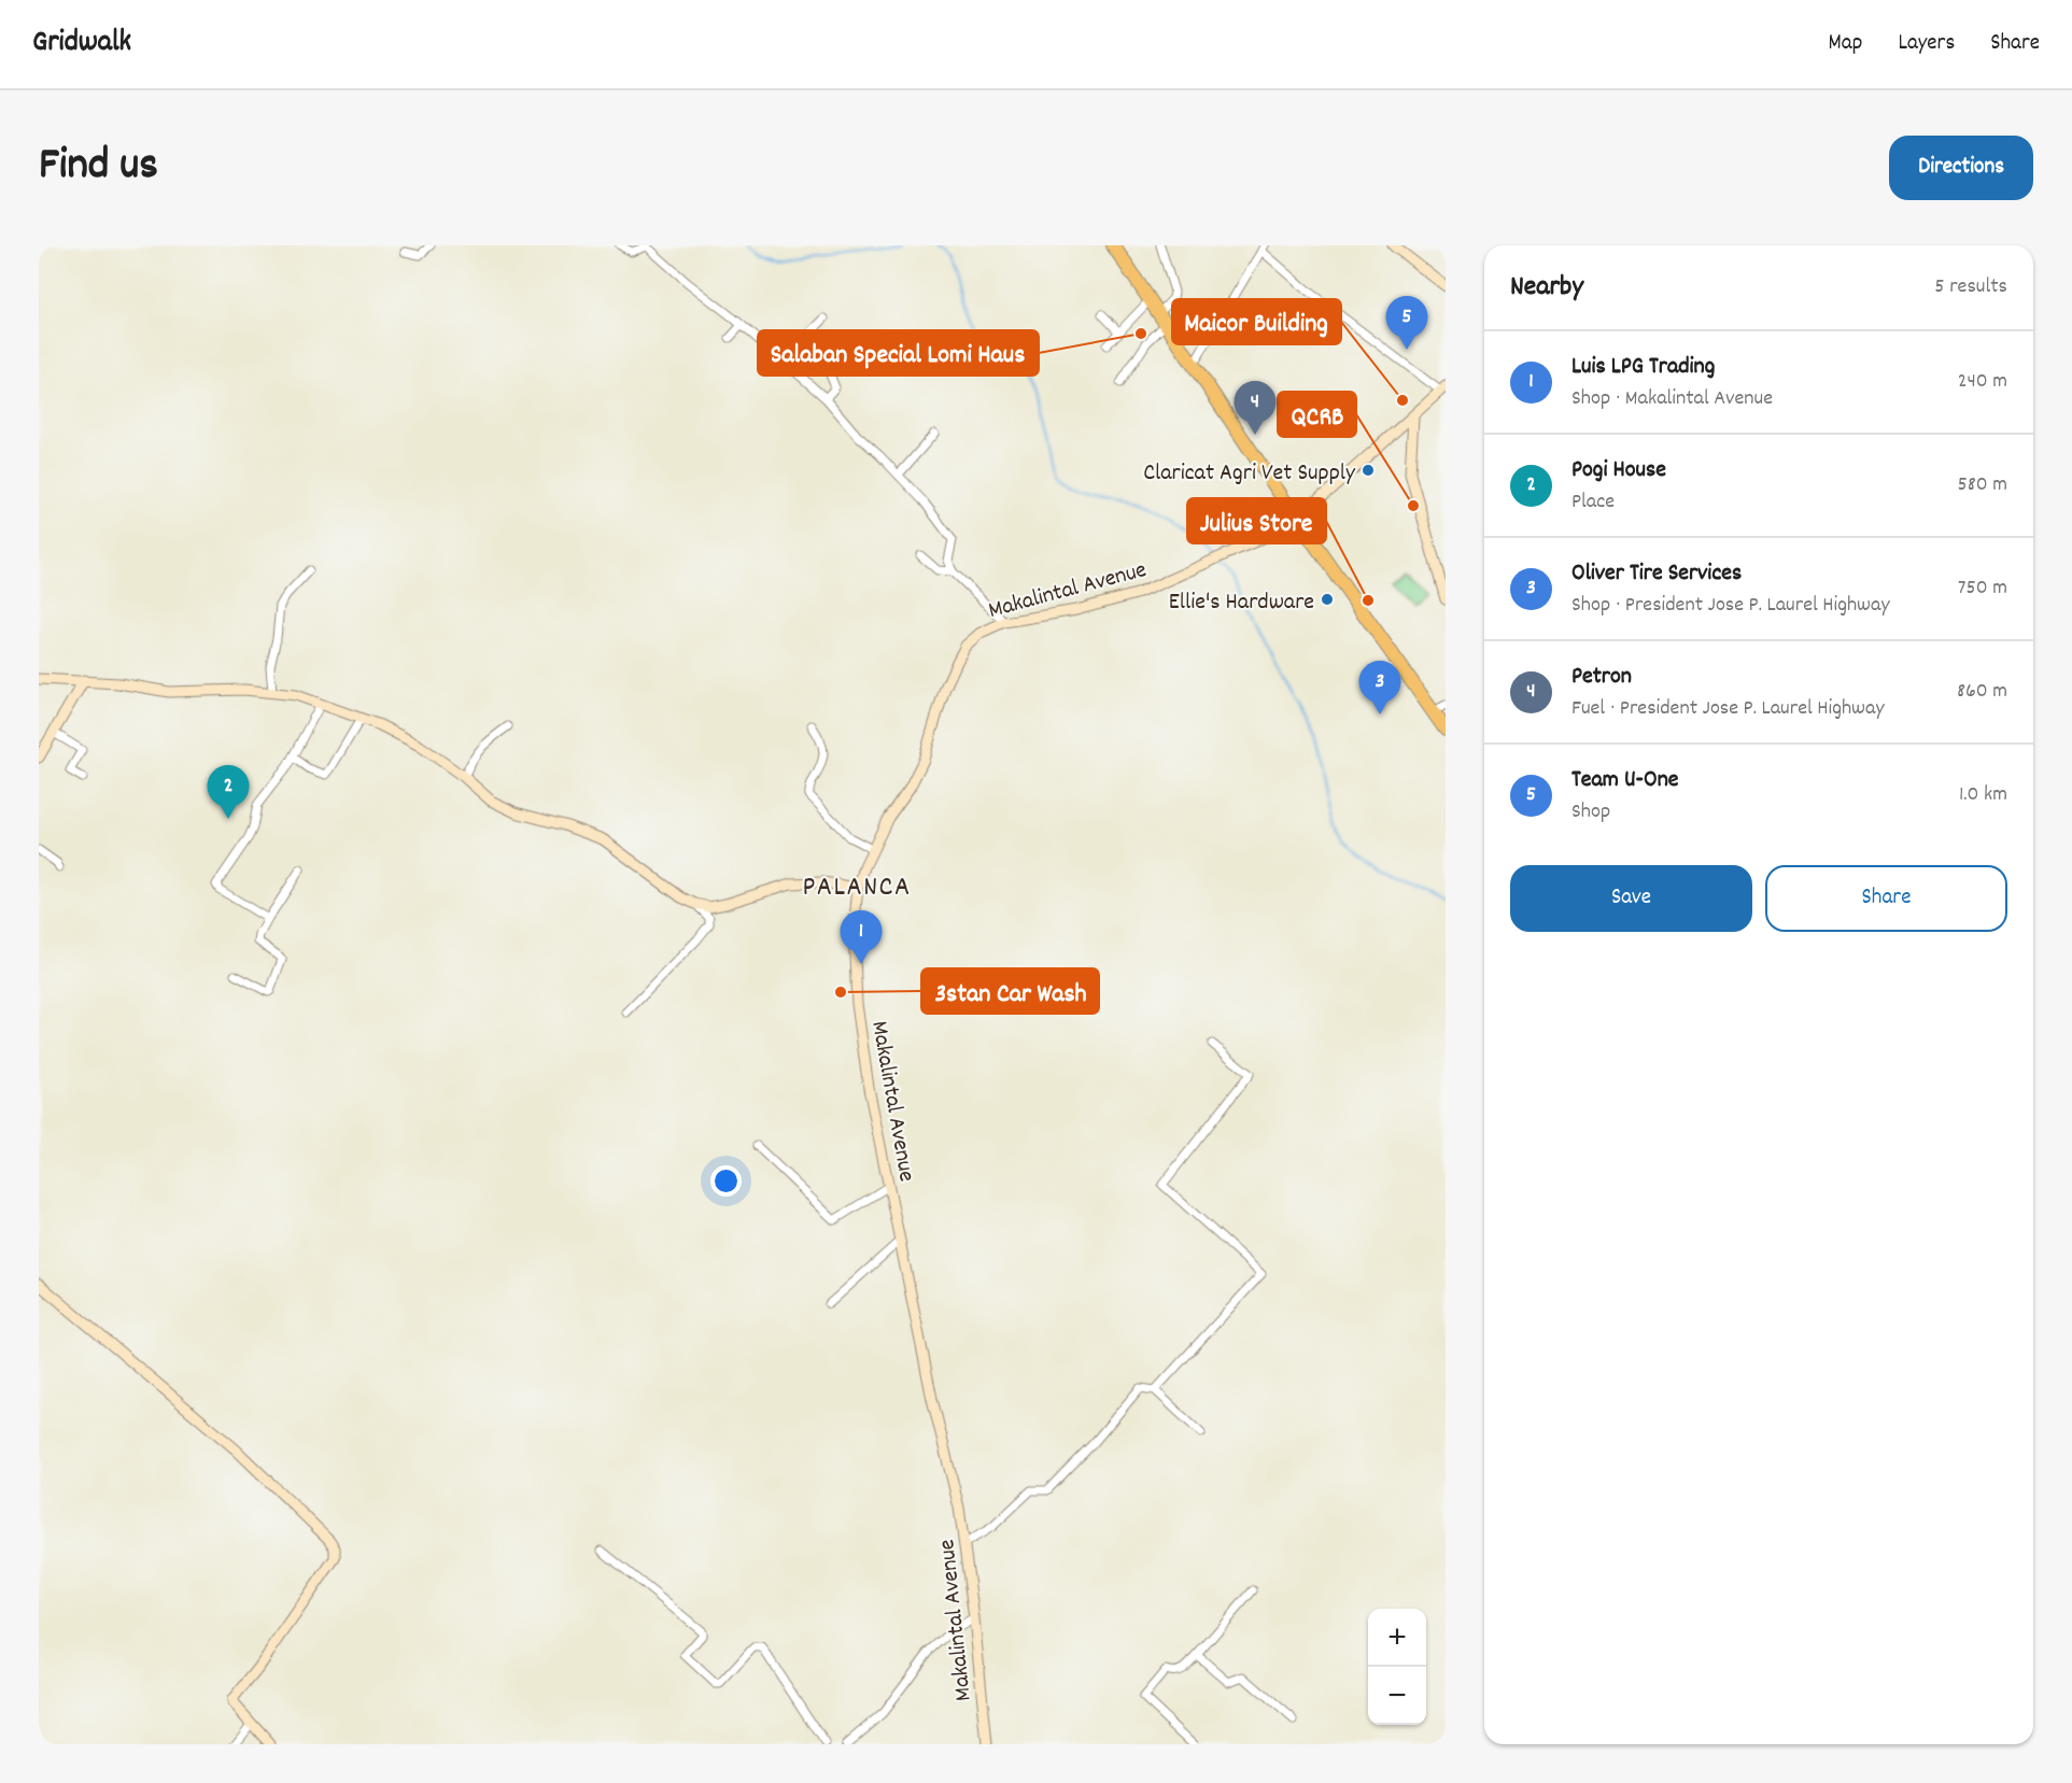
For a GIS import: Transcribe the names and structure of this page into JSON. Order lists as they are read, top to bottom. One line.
{"streets":{"main road":["Makalintal Avenue"]},"districts":["PALANCA"],"places":["Salaban Special Lomi Haus","Maicor Building","Claricat Agri Vet Supply","QCRB","Ellie's Hardware","Julius Store","3stan Car Wash"],"page":{"header":"Gridwalk","nav":["Map","Layers","Share"],"title":"Find us","buttons":["Directions",["Save","Share"]],"heading":["Nearby","5 results"],"pins":["5","4","3","2","1"],"list":[{"mark":"1","name":"Luis LPG Trading","note":"Shop · Makalintal Avenue","value":"240 m"},{"mark":"2","name":"Pogi House","note":"Place","value":"580 m"},{"mark":"3","name":"Oliver Tire Services","note":"Shop · President Jose P. Laurel Highway","value":"750 m"},{"mark":"4","name":"Petron","note":"Fuel · President Jose P. Laurel Highway","value":"860 m"},{"mark":"5","name":"Team U-One","note":"Shop","value":"1.0 km"}],"map_buttons":["+","−"]}}
